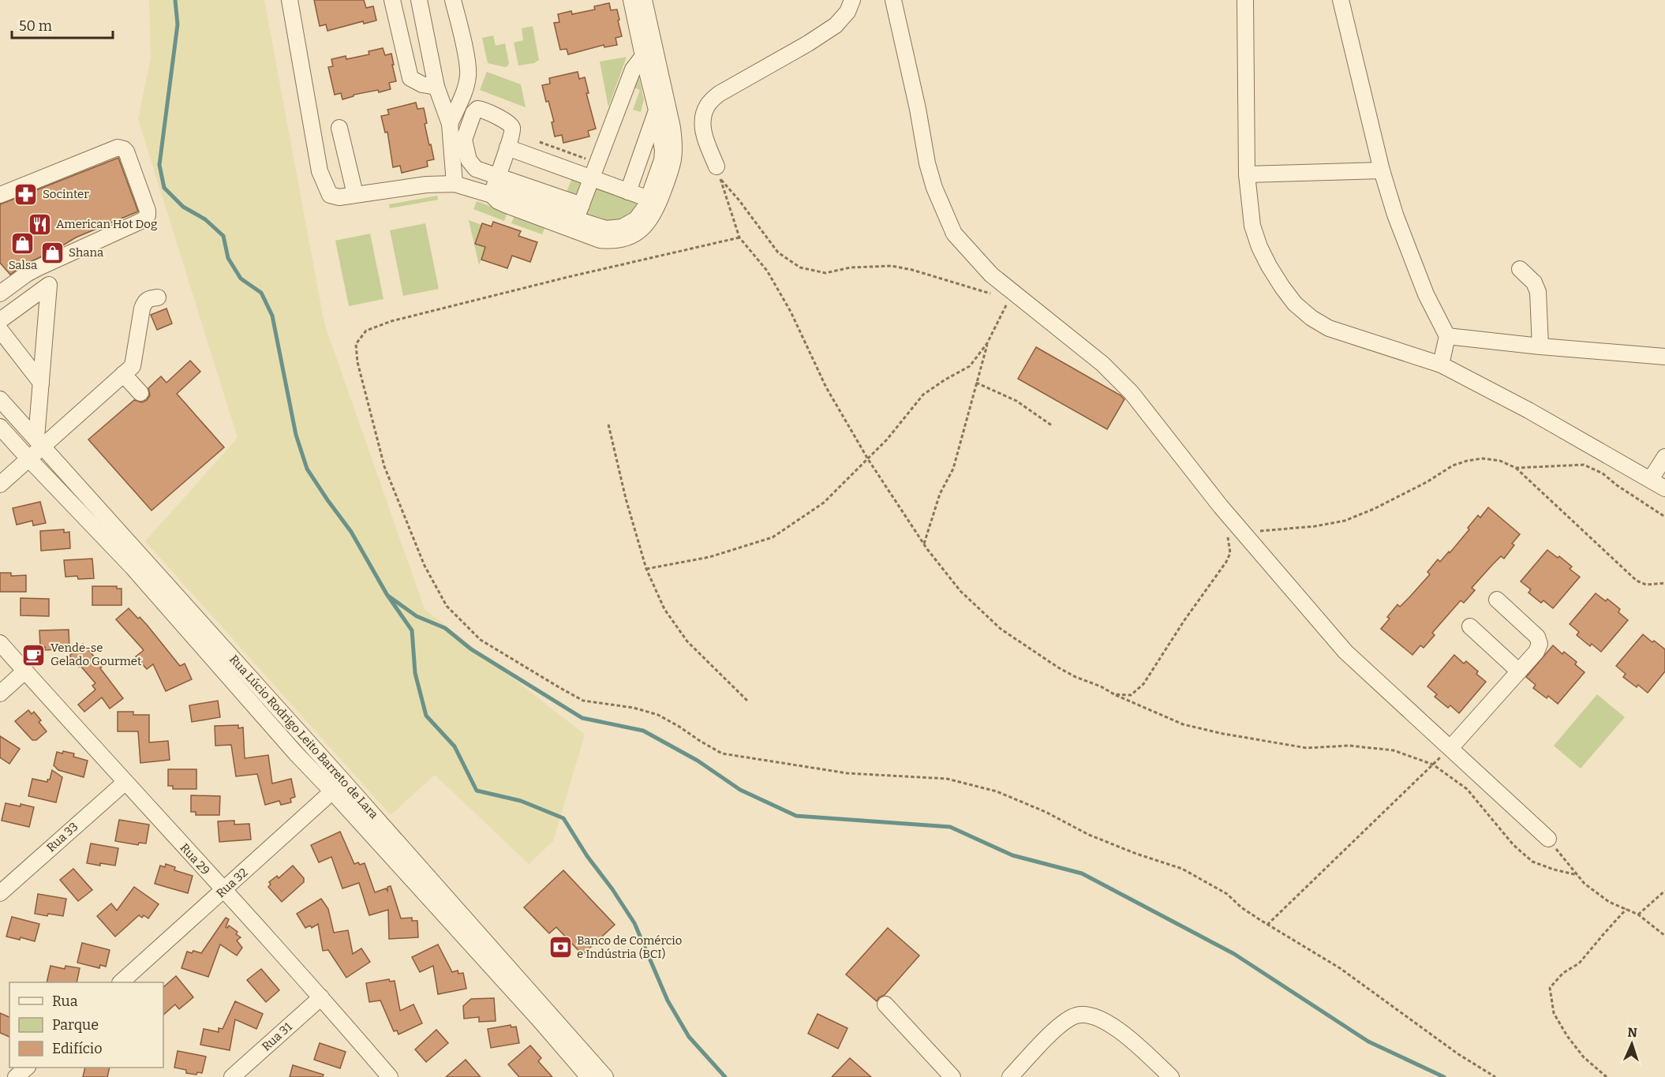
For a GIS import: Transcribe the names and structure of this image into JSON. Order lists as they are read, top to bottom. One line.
{"streets":{"street":["Rua Lúcio Rodrigo Leito Barreto de Lara","Rua 33","Rua 29","Rua 32","Rua 31"]},"crossings":[["Rua Lúcio Rodrigo Leito Barreto de Lara","Rua 32"],["Rua 33","Rua 29"],["Rua 29","Rua 32"],["Rua 29","Rua 31"]],"places":{"pharmacy":["Socinter"],"restaurant":["American Hot Dog"],"shop":["Salsa","Shana"],"cafe":["Vende-se Gelado Gourmet"],"bank":["Banco de Comércio e Indústria (BCI)"]},"legend":["Rua","Parque","Edifício"],"scale_bar":"50 m","north":"top"}
